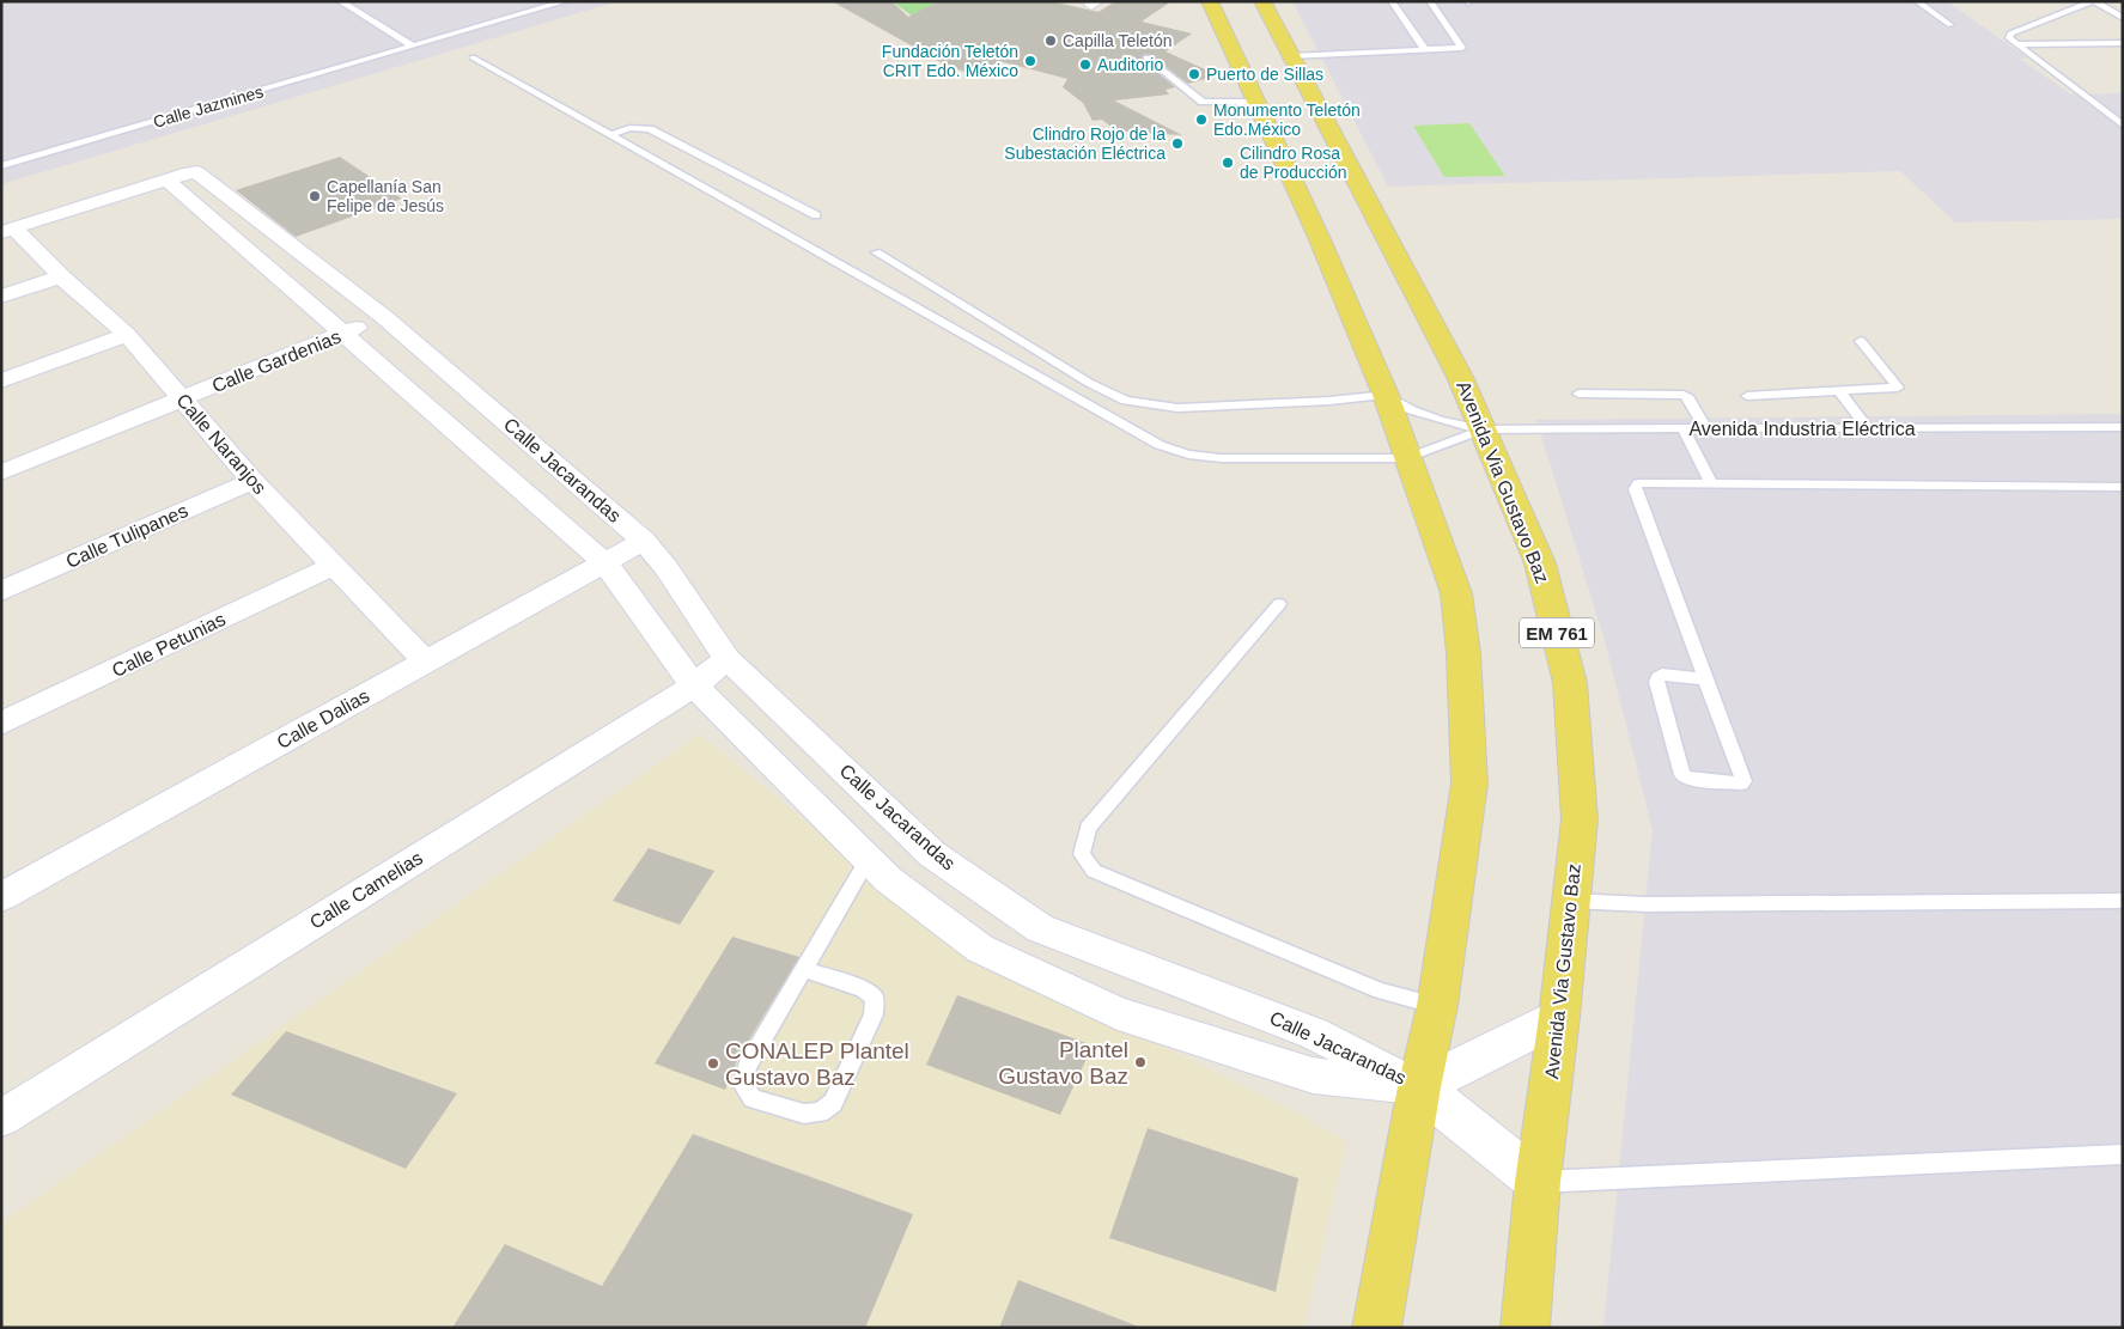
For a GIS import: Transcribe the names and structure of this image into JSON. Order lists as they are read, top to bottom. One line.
{"streets":{"main road":["Avenida Via Gustavo Baz","EM 761"],"street":["Calle Gardenias","Calle Naranjos","Calle Jacarandas","Calle Tulipanes","Calle Petunias","Calle Dalias","Calle Camelias"],"lane":["Calle Jazmines","Avenida Industria Eléctrica"]},"crossings":[["Calle Gardenias","Calle Naranjos"],["Calle Gardenias","Calle Jacarandas"],["Avenida Industria Eléctrica","Avenida Via Gustavo Baz"],["Calle Naranjos","Calle Tulipanes"],["Calle Naranjos","Calle Petunias"],["Calle Naranjos","Calle Dalias"],["Calle Jacarandas","Calle Dalias"],["Calle Jacarandas","Calle Camelias"]],"places":["Capilla Teletón","Fundación Teletón CRIT Edo. México","Auditorio","Puerto de Sillas","Monumento Teletón Edo.México","Clindro Rojo de la Subestación Eléctrica","Cilindro Rosa de Producción","Capellanía San Felipe de Jesús","Plantel Gustavo Baz","CONALEP Plantel Gustavo Baz"]}
